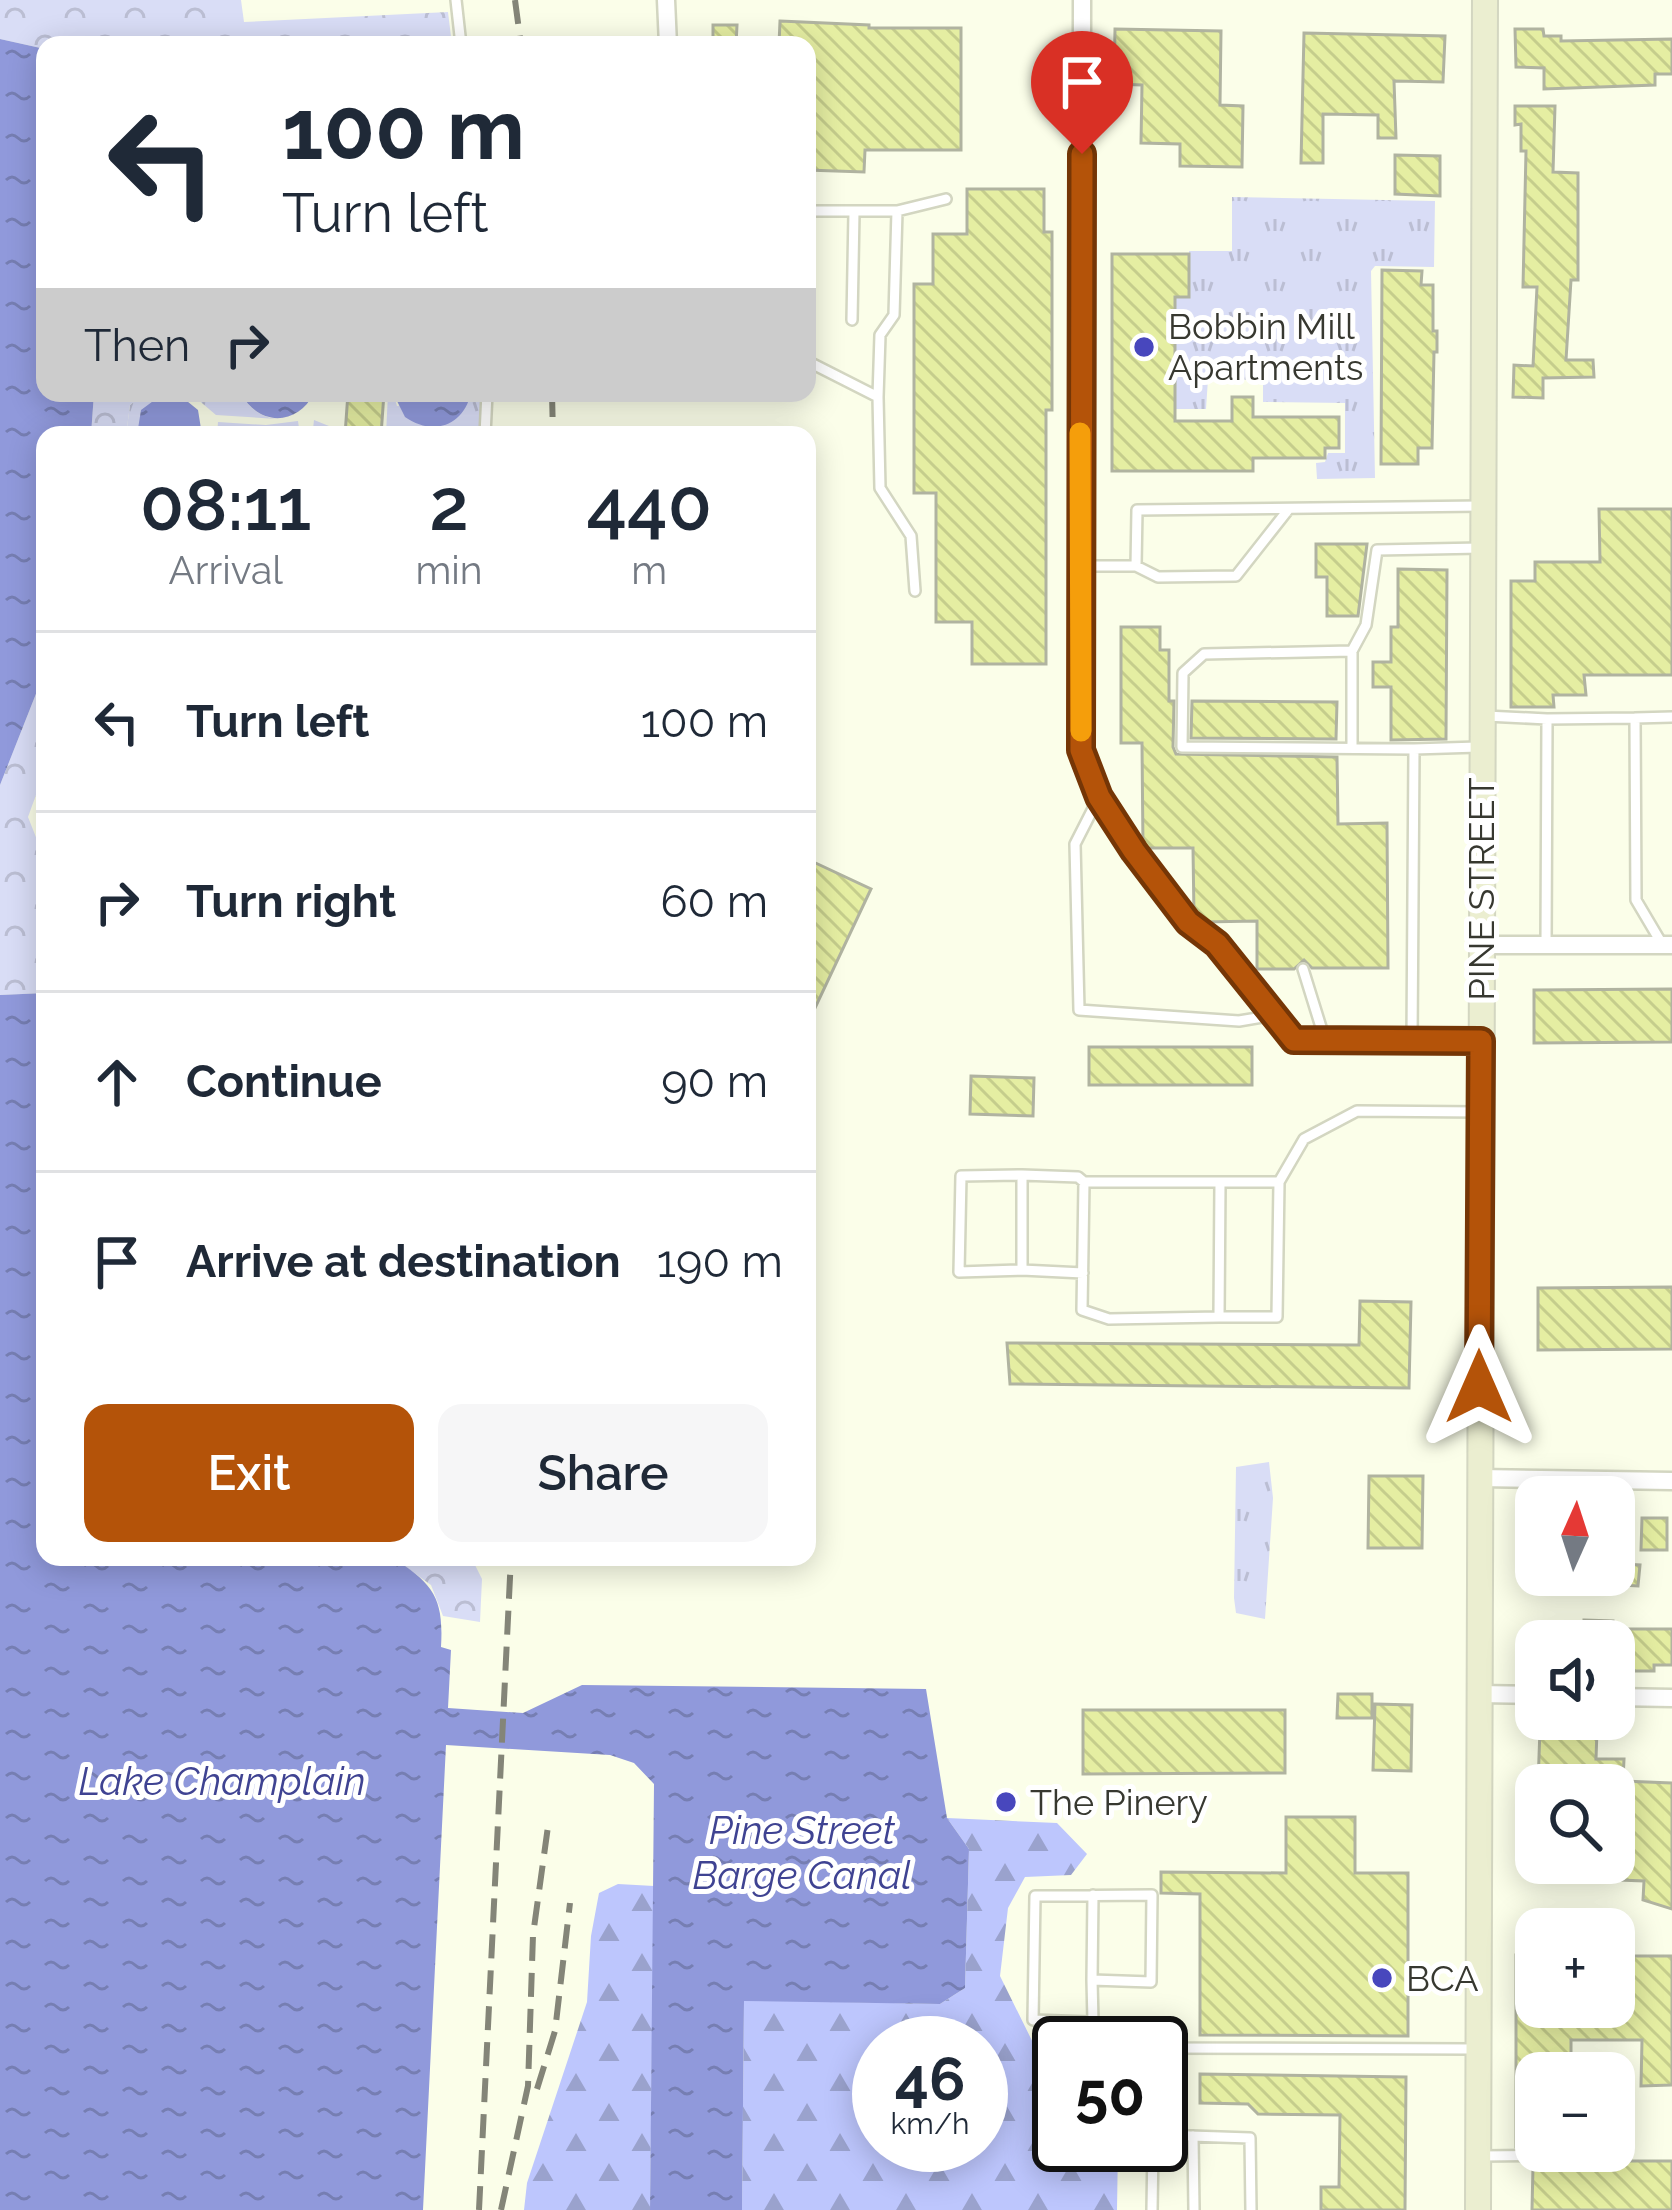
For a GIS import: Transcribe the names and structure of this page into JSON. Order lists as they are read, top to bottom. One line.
{"streets":{"main road":["PINE STREET"]},"water":["Lake Champlain","Pine Street Barge Canal"],"places":["Bobbin Mill Apartments","The Pinery","BCA"],"north":"top","page":{"turn":["100 m","Turn left"],"then":"Then","eta":["08:11","Arrival","2","min","440","m"],"list":[{"name":"Turn left","value":"100 m"},{"name":"Turn right","value":"60 m"},{"name":"Continue","value":"90 m"},{"name":"Arrive at destination","value":"190 m"}],"buttons":["Exit","Share"],"map_buttons":["+","−"],"speed":"46 km/h","limit":"50"}}
